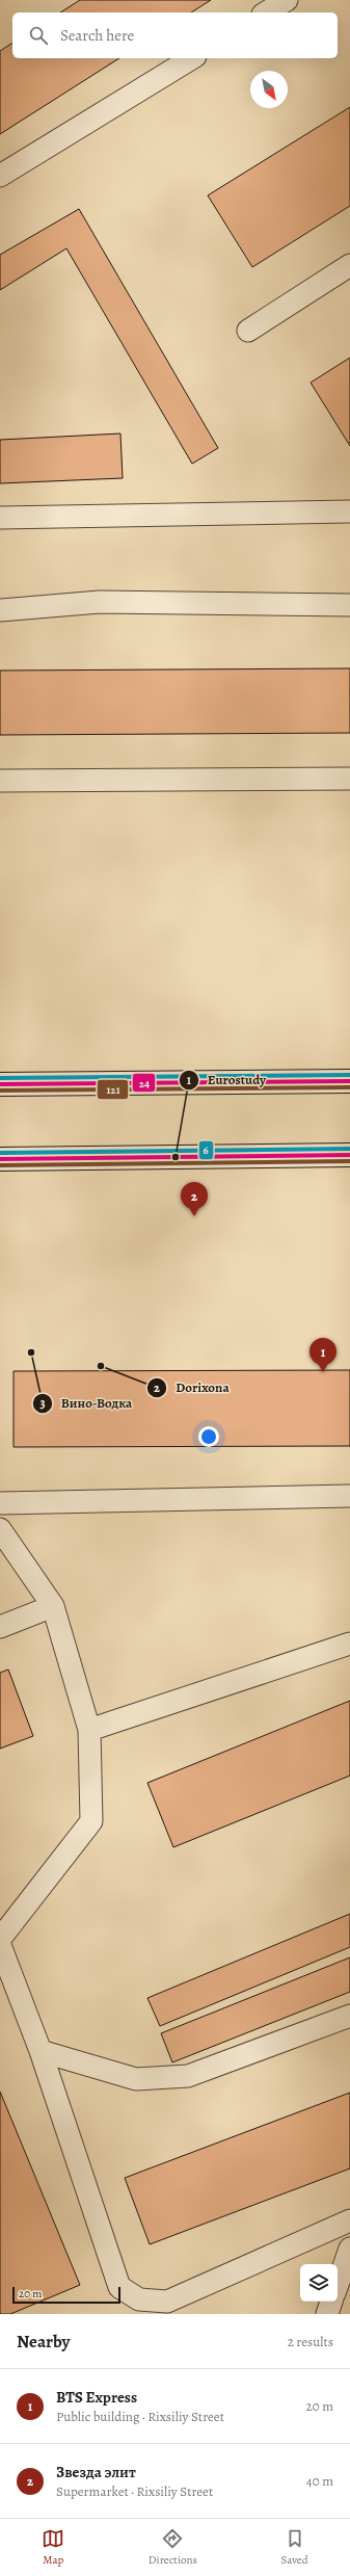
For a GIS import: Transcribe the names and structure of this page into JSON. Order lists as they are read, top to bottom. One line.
{"places":["Eurostudy","Вино-Водка","Dorixona"],"lines":["transit line 6","transit line 24","transit line 121"],"scale_bar":"20 m","north":"bottom right","page":{"search":"Search here","pins":["2","1"],"scale":"20 m","heading":["Nearby","2 results"],"list":[{"mark":"1","name":"BTS Express","note":"Public building · Rixsiliy Street","value":"20 m"},{"mark":"2","name":"Звезда элит","note":"Supermarket · Rixsiliy Street","value":"40 m"}],"nav":["Map","Directions","Saved"]}}
